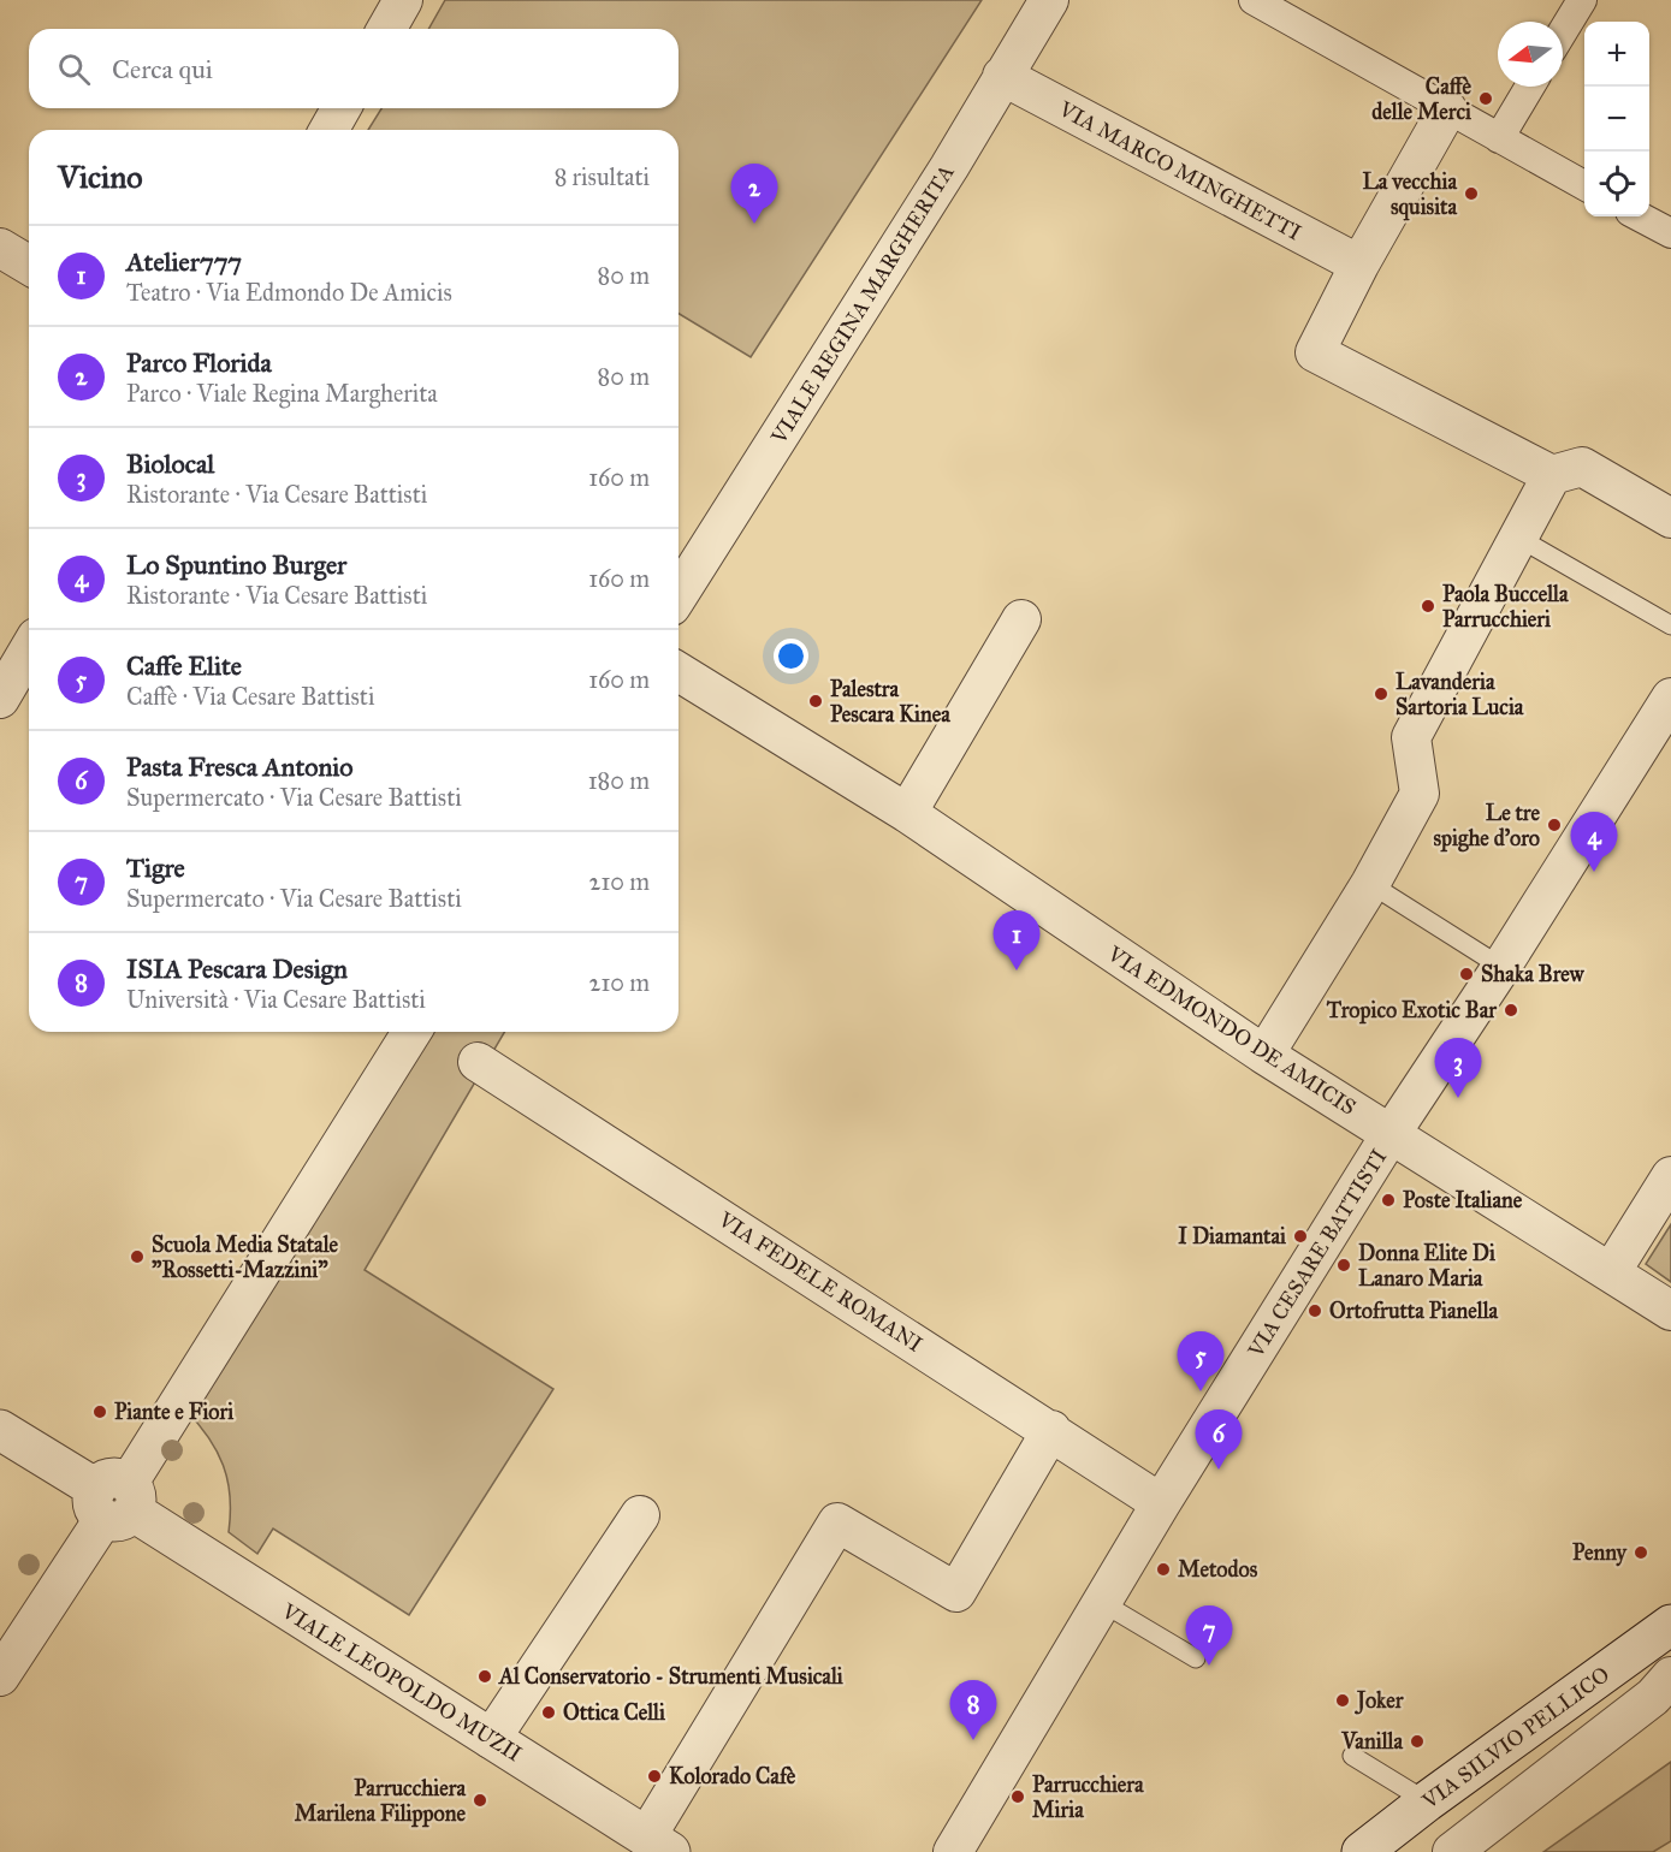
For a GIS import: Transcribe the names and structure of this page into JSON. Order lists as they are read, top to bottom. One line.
{"streets":{"street":["VIA MARCO MINGHETTI","VIALE REGINA MARGHERITA","VIA EDMONDO DE AMICIS","VIA CESARE BATTISTI","VIA FEDELE ROMANI","VIALE LEOPOLDO MUZII","VIA SILVIO PELLICO"]},"crossings":[["VIA MARCO MINGHETTI","VIALE REGINA MARGHERITA"],["VIA EDMONDO DE AMICIS","VIA CESARE BATTISTI"],["VIA CESARE BATTISTI","VIA FEDELE ROMANI"]],"places":["Caffè delle Merci","La vecchia squisita","Paola Buccella Parrucchieri","Lavanderia Sartoria Lucia","Palestra Pescara Kinea","Le tre spighe d'oro","Shaka Brew","Tropico Exotic Bar","Poste Italiane","I Diamantai","Scuola Media Statale \"Rossetti-Mazzini\"","Donna Elite Di Lanaro Maria","Ortofrutta Pianella","Piante e Fiori","Penny","Metodos","Al Conservatorio - Strumenti Musicali","Joker","Ottica Celli","Vanilla","Kolorado Cafè","Parrucchiera Miria","Parrucchiera Marilena Filippone"],"north":"left","page":{"map_buttons":["+","−"],"search":"Cerca qui","heading":["Vicino","8 risultati"],"pins":["2","4","1","3","5","6","7","8"],"list":[{"mark":"1","name":"Atelier777","note":"Teatro · Via Edmondo De Amicis","value":"80 m"},{"mark":"2","name":"Parco Florida","note":"Parco · Viale Regina Margherita","value":"80 m"},{"mark":"3","name":"Biolocal","note":"Ristorante · Via Cesare Battisti","value":"160 m"},{"mark":"4","name":"Lo Spuntino Burger","note":"Ristorante · Via Cesare Battisti","value":"160 m"},{"mark":"5","name":"Caffe Elite","note":"Caffè · Via Cesare Battisti","value":"160 m"},{"mark":"6","name":"Pasta Fresca Antonio","note":"Supermercato · Via Cesare Battisti","value":"180 m"},{"mark":"7","name":"Tigre","note":"Supermercato · Via Cesare Battisti","value":"210 m"},{"mark":"8","name":"ISIA Pescara Design","note":"Università · Via Cesare Battisti","value":"210 m"}]}}
